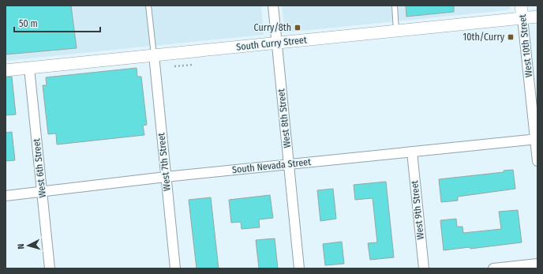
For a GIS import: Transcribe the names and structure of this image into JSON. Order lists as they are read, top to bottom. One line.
{"streets":{"street":["South Curry Street","West 10th Street","West 8th Street","West 7th Street","South Nevada Street","West 6th Street","West 9th Street"]},"crossings":[["South Curry Street","West 10th Street"],["South Curry Street","West 8th Street"],["South Curry Street","West 7th Street"],["South Curry Street","West 6th Street"],["West 10th Street","South Nevada Street"],["West 8th Street","South Nevada Street"],["West 7th Street","South Nevada Street"],["South Nevada Street","West 6th Street"],["South Nevada Street","West 9th Street"]],"places":{"transit":["Curry/8th","10th/Curry"]},"scale_bar":"50 m","north":"left"}
